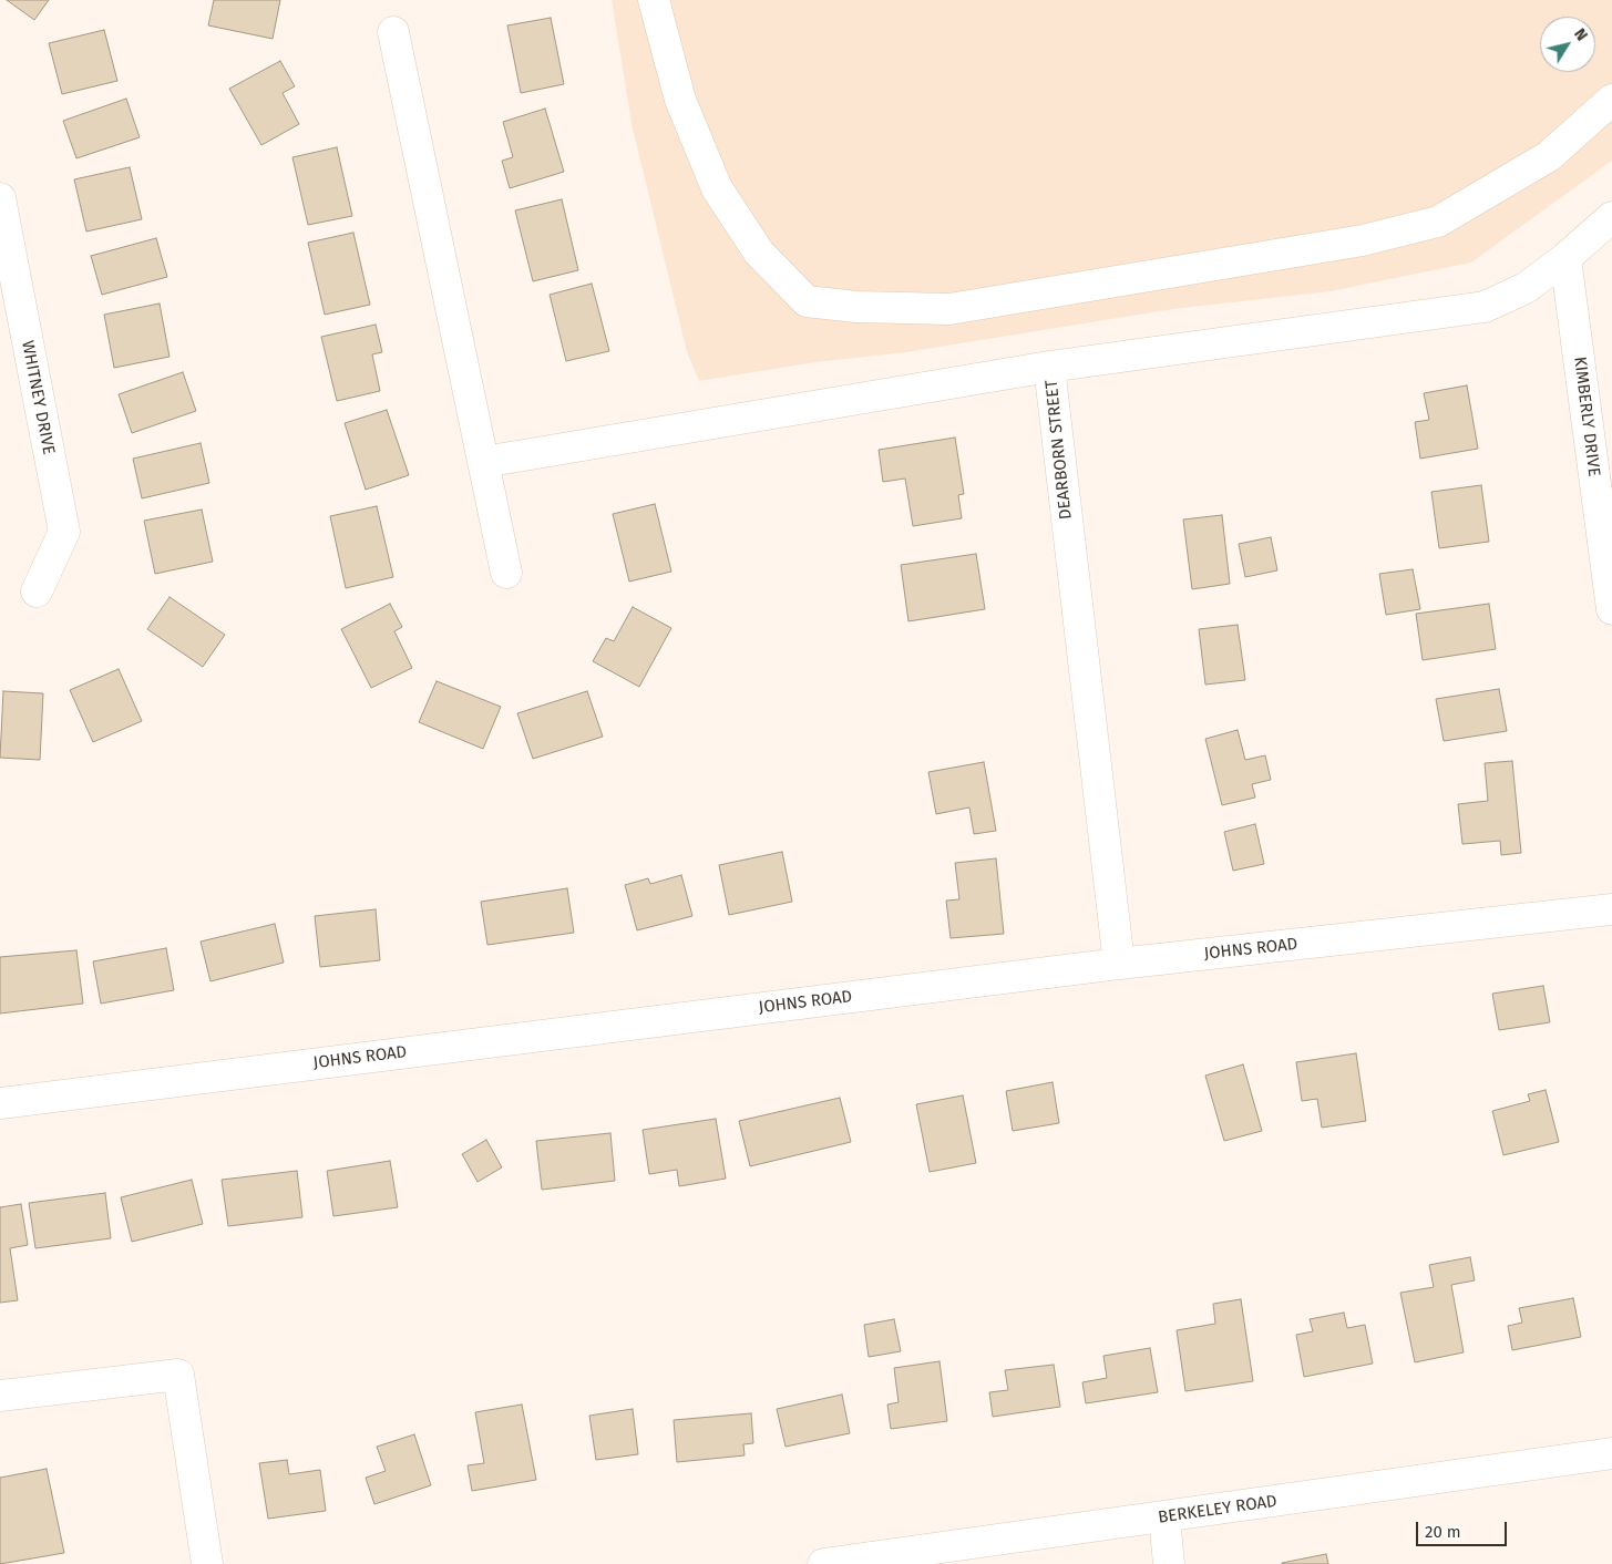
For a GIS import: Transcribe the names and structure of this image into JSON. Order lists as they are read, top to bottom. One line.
{"streets":{"street":["WHITNEY DRIVE","KIMBERLY DRIVE","DEARBORN STREET","JOHNS ROAD","BERKELEY ROAD"]},"crossings":[["KIMBERLY DRIVE","DEARBORN STREET"],["DEARBORN STREET","JOHNS ROAD"]],"scale_bar":"20 m","north":"top right"}
